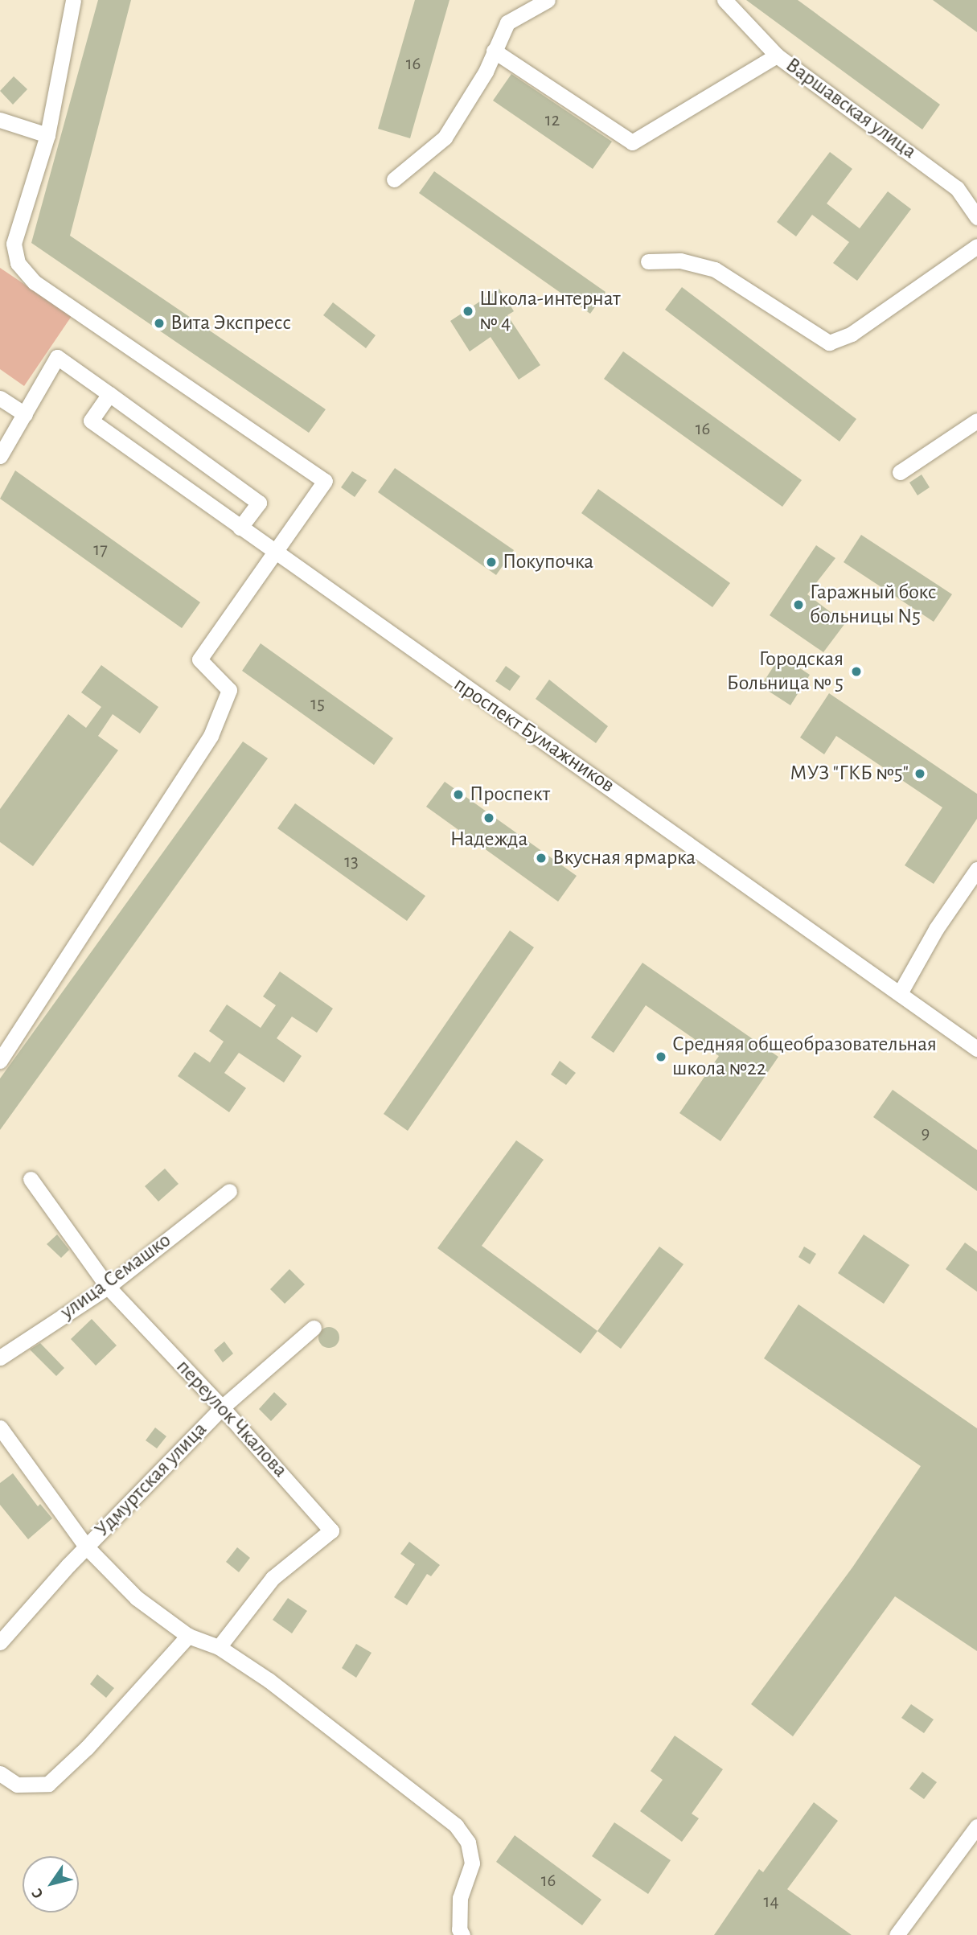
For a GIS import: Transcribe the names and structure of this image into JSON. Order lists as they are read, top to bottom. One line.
{"streets":{"street":["Варшавская улица","проспект Бумажников","улица Семашко","переулок Чкалова","Удмуртская улица"]},"crossings":[["улица Семашко","переулок Чкалова"],["переулок Чкалова","Удмуртская улица"]],"places":["Школа-интернат № 4","Вита Экспресс","Покупочка","Гаражный бокс больницы N5","Городская Больница № 5","МУЗ \"ГКБ №5\"","Проспект","Надежда","Вкусная ярмарка","Средняя общеобразовательная школа №22"],"house_numbers":["16","12","16","17","15","13","9","16","14"],"north":"bottom left"}
